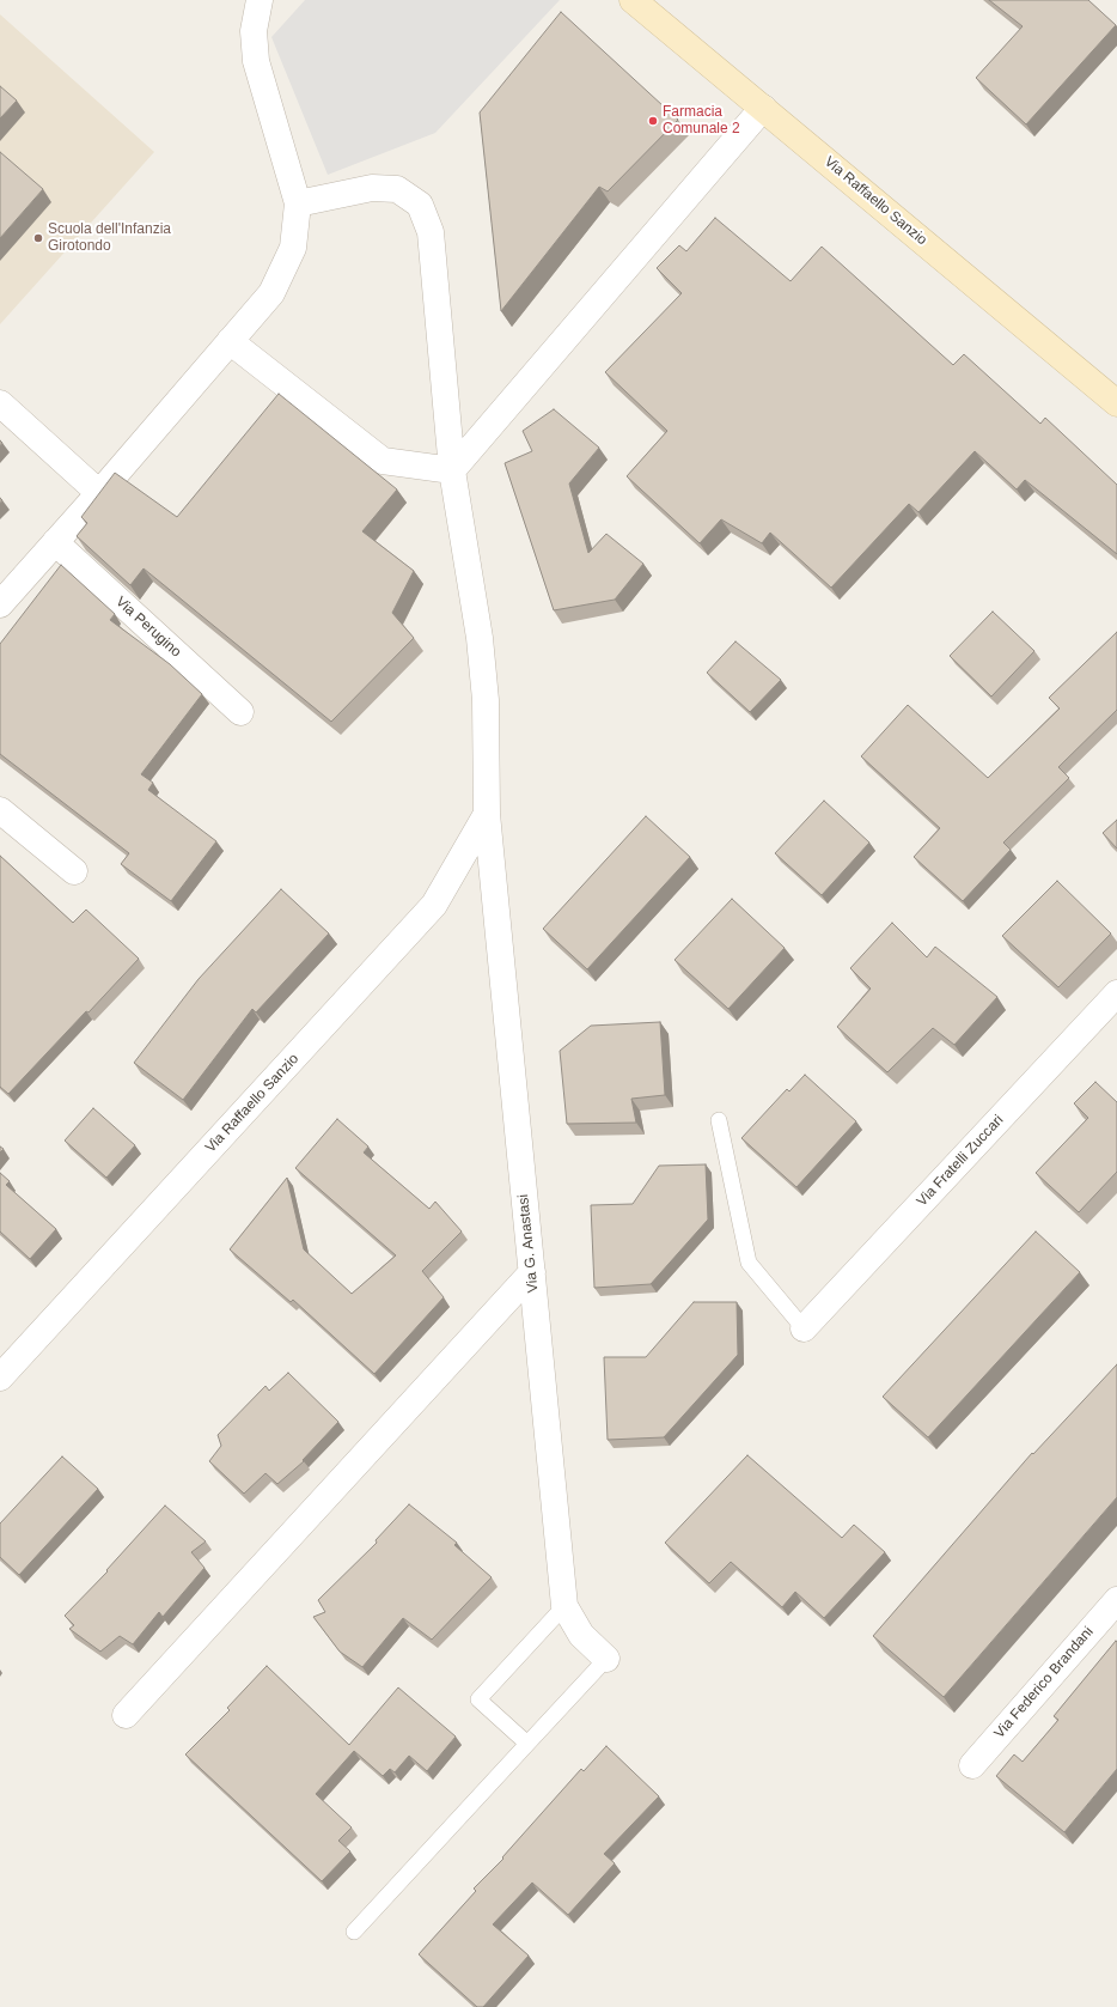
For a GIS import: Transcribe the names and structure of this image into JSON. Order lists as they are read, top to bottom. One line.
{"streets":{"main road":["Via Raffaello Sanzio"],"street":["Via Perugino","Via Fratelli Zuccari","Via G. Anastasi","Via Federico Brandani"]},"crossings":[["Via Raffaello Sanzio","Via G. Anastasi"]],"places":["Farmacia Comunale 2","Scuola dell'Infanzia Girotondo"]}
